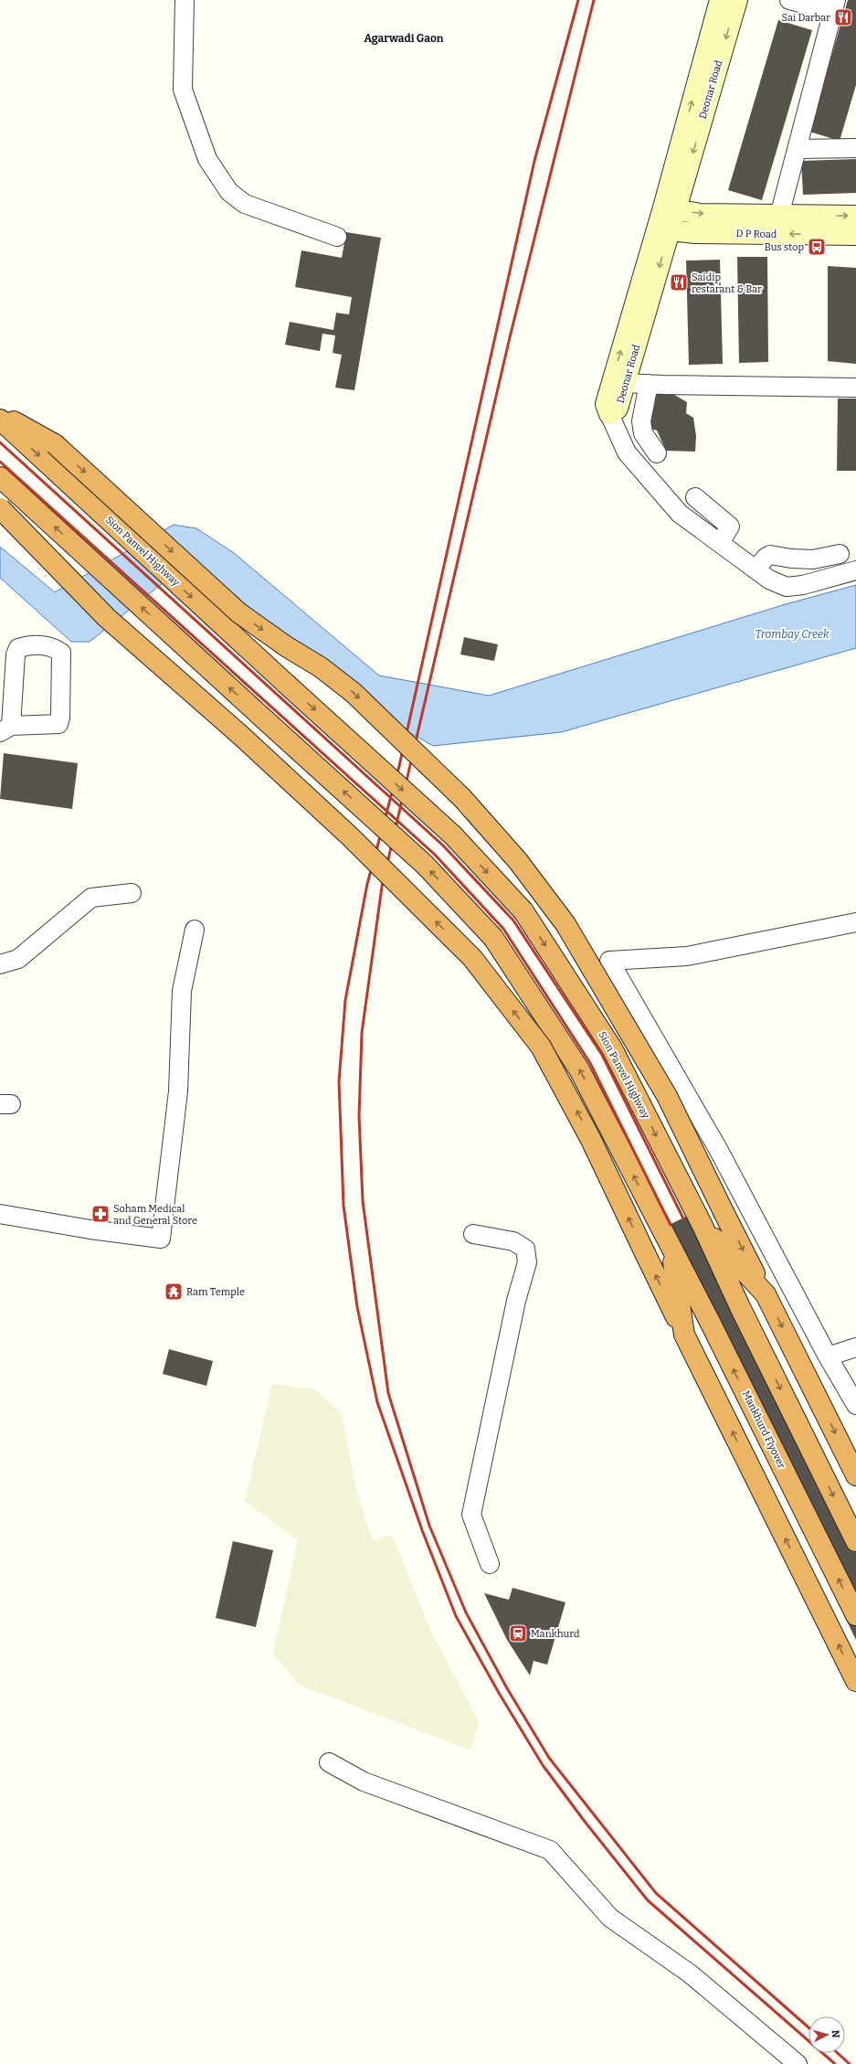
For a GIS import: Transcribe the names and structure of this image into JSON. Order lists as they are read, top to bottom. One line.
{"streets":{"highway":["Sion Panvel Highway","Mankhurd Flyover"],"street":["Deonar Road","D P Road"]},"crossings":[["Deonar Road","D P Road"]],"districts":["Agarwadi Gaon"],"water":["Trombay Creek"],"places":{"restaurant":["Sai Darbar","Saidip restarant & Bar"],"bus stop":["Bus stop"],"pharmacy":["Soham Medical and General Store"],"temple":["Ram Temple"],"station":["Mankhurd"]},"north":"right"}
